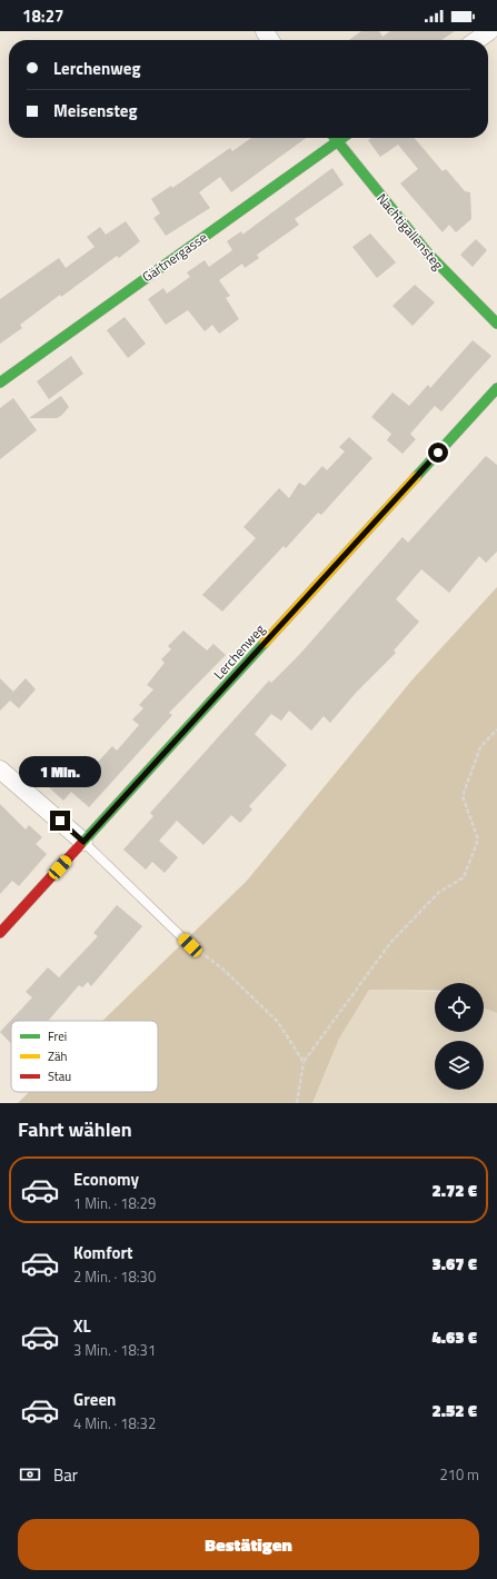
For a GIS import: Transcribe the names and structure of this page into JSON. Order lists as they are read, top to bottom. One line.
{"streets":{"street":["Nachtigallensteg","Gärtnergasse","Lerchenweg"]},"crossings":[["Nachtigallensteg","Gärtnergasse"]],"legend":["Frei","Zäh","Stau"],"page":{"status":"18:27","banner":["Lerchenweg","Meisensteg"],"bubble":"1 Min.","heading":"Fahrt wählen","list":[{"name":"Economy","note":"1 Min. · 18:29","value":"2.72 €"},{"name":"Komfort","note":"2 Min. · 18:30","value":"3.67 €"},{"name":"XL","note":"3 Min. · 18:31","value":"4.63 €"},{"name":"Green","note":"4 Min. · 18:32","value":"2.52 €"}],"pay":["Bar","210 m"],"buttons":"Bestätigen"}}
